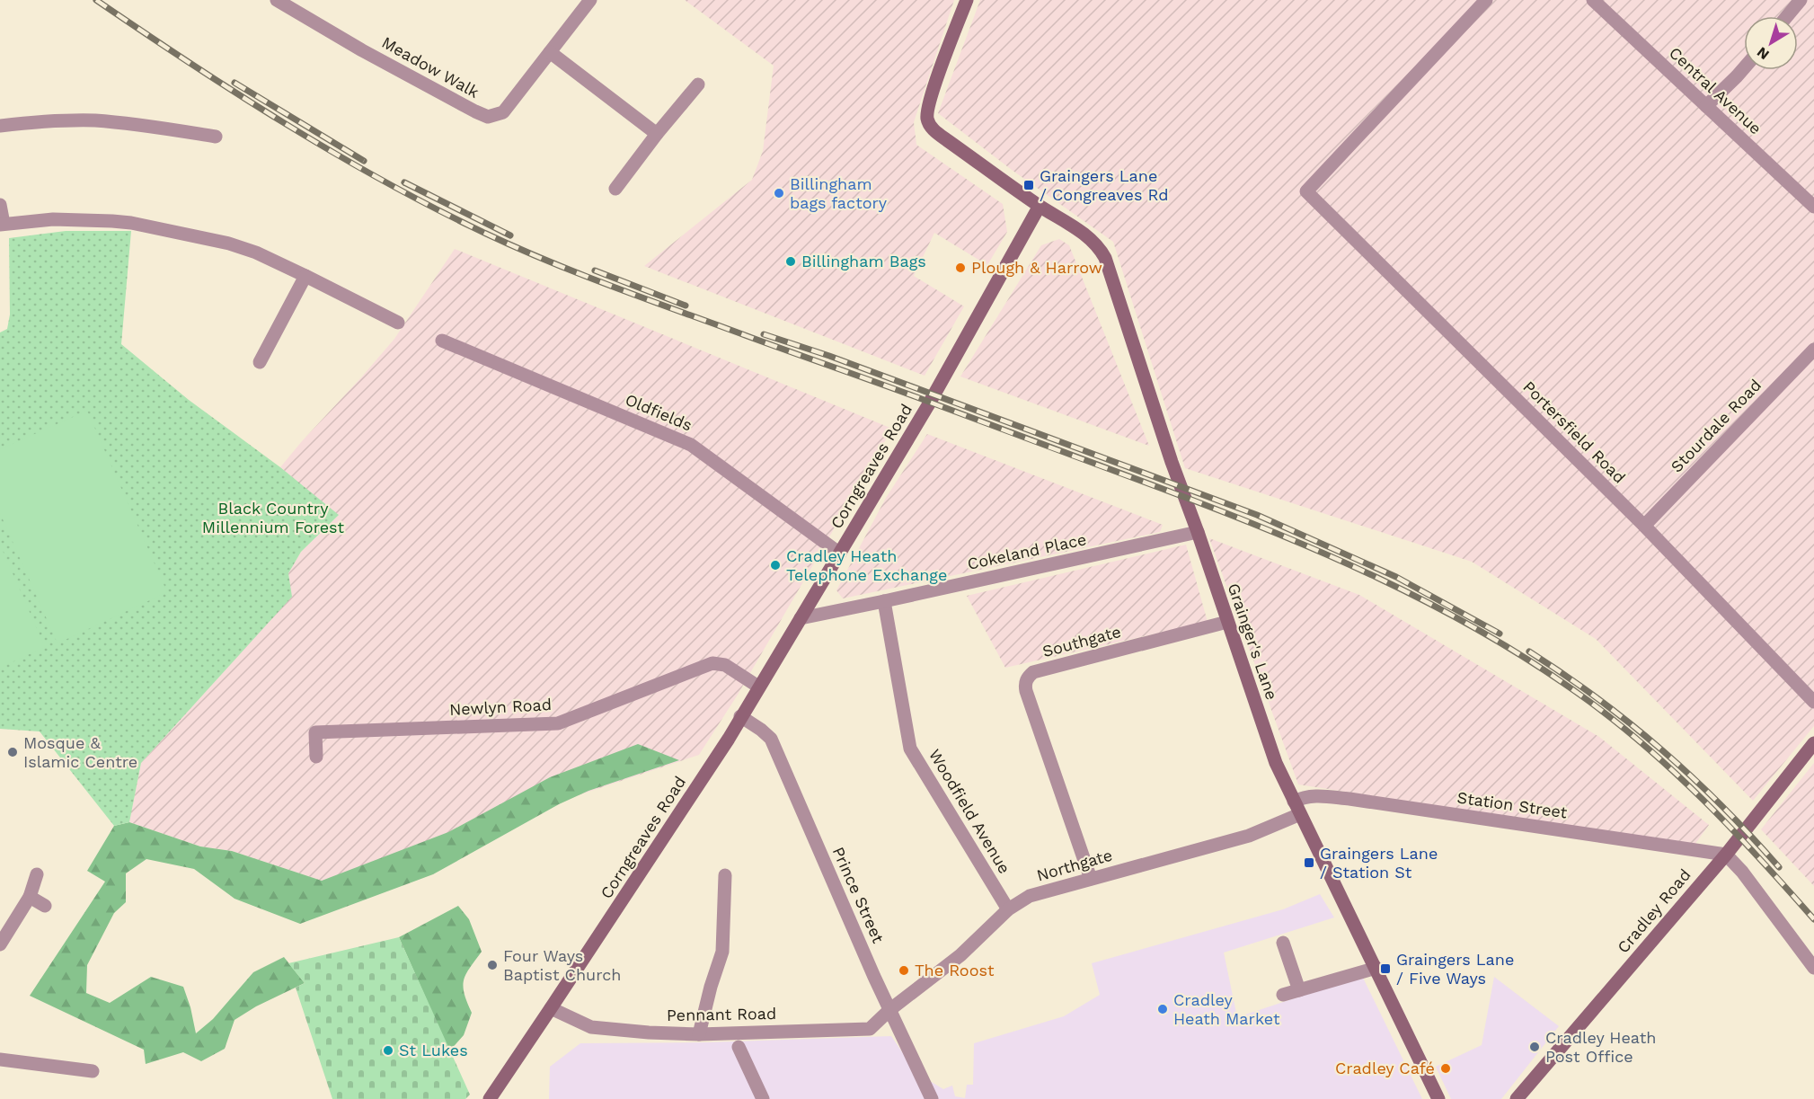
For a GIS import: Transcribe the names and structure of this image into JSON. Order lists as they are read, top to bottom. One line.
{"streets":{"main road":["Corngreaves Road","Grainger's Lane","Cradley Road"],"street":["Meadow Walk","Central Avenue","Oldfields","Stourdale Road","Portersfield Road","Cokeland Place","Southgate","Newlyn Road","Station Street","Woodfield Avenue","Northgate","Prince Street","Pennant Road"]},"crossings":[["Oldfields","Corngreaves Road"],["Stourdale Road","Portersfield Road"],["Corngreaves Road","Cokeland Place"],["Corngreaves Road","Grainger's Lane"],["Corngreaves Road","Newlyn Road"],["Corngreaves Road","Prince Street"],["Corngreaves Road","Pennant Road"],["Cokeland Place","Grainger's Lane"],["Cokeland Place","Woodfield Avenue"],["Southgate","Grainger's Lane"],["Southgate","Northgate"],["Grainger's Lane","Station Street"],["Grainger's Lane","Northgate"],["Station Street","Northgate"],["Station Street","Cradley Road"],["Woodfield Avenue","Northgate"],["Northgate","Prince Street"],["Northgate","Pennant Road"],["Prince Street","Pennant Road"]],"parks":["Black Country Millennium Forest"],"places":{"transit":["Graingers Lane / Congreaves Rd","Graingers Lane / Station St","Graingers Lane / Five Ways"],"other":["Billingham bags factory","Billingham Bags","Plough & Harrow","Cradley Heath Telephone Exchange","Mosque & Islamic Centre","Four Ways Baptist Church","The Roost","Cradley Heath Market","Cradley Heath Post Office","St Lukes","Cradley Café"]},"north":"bottom left"}
